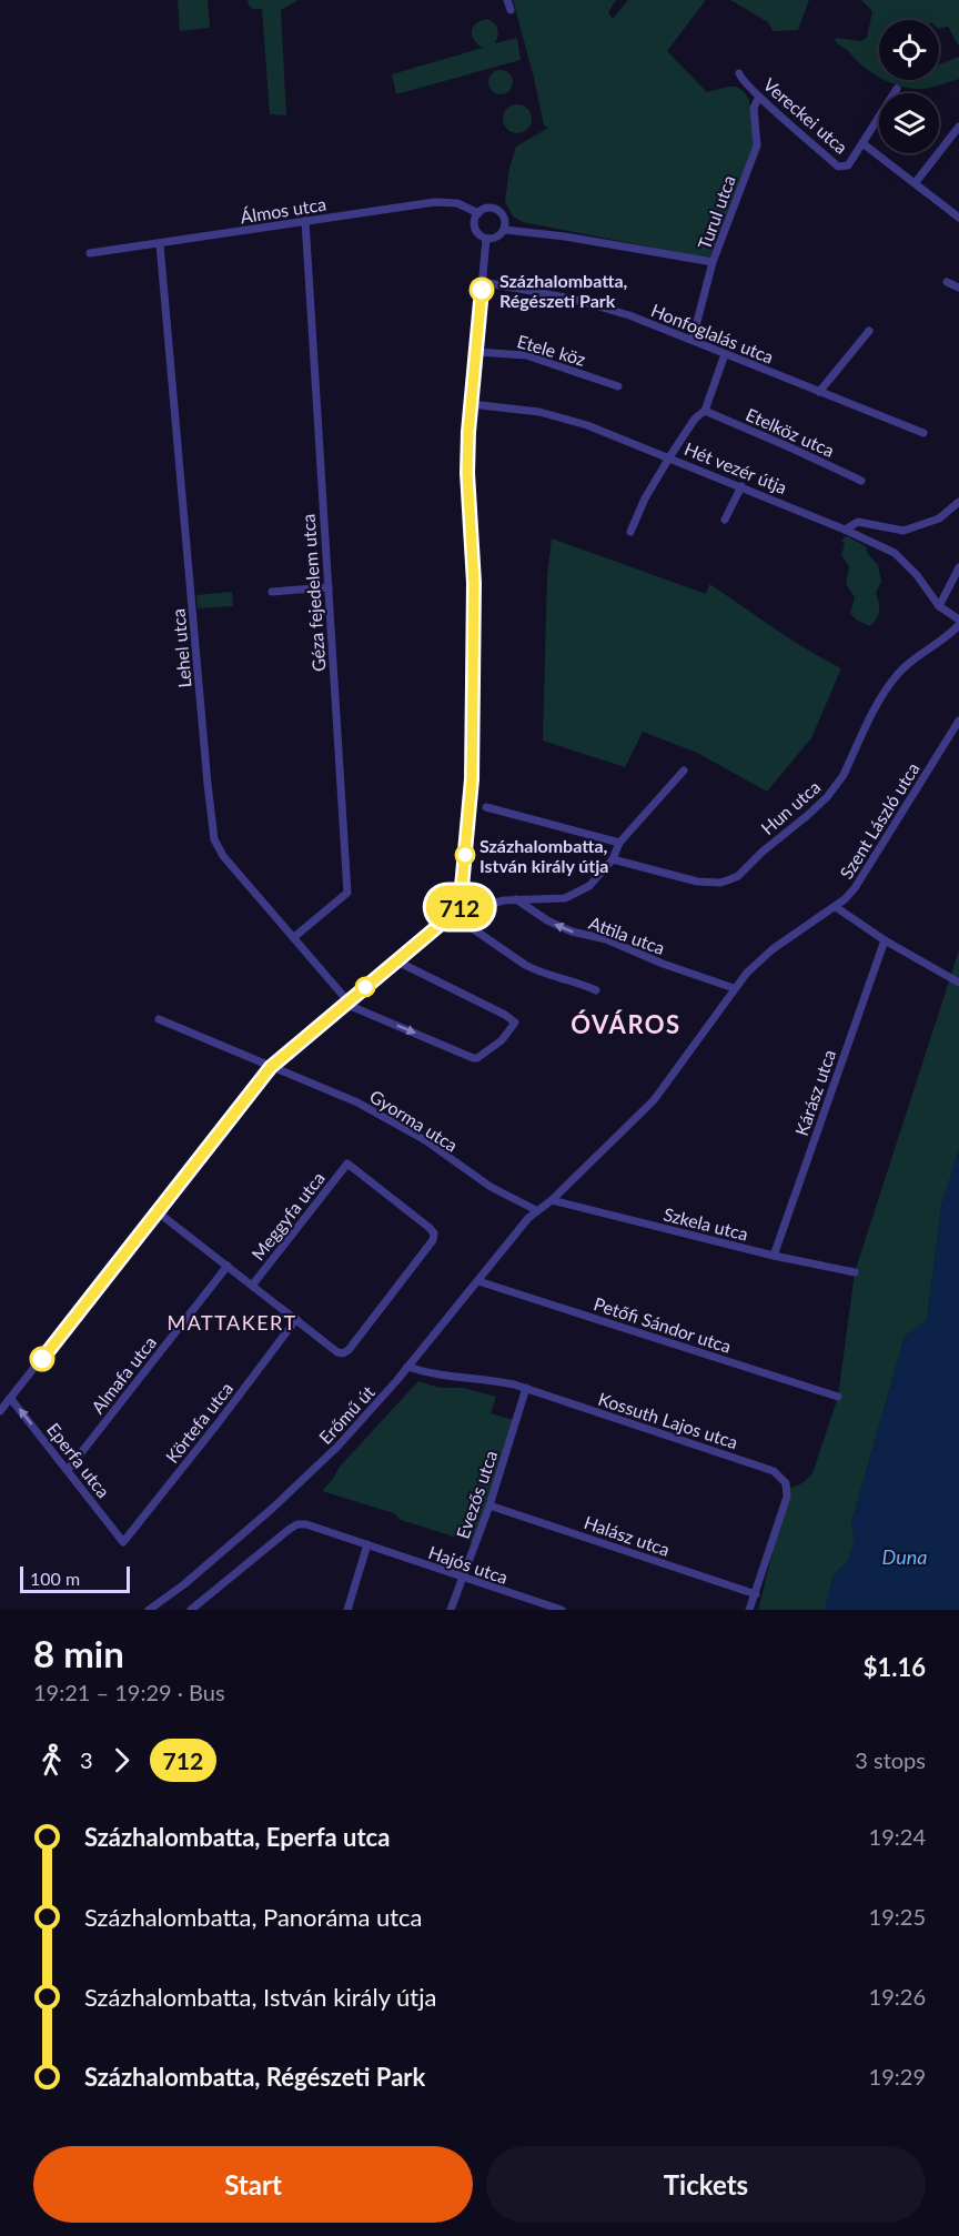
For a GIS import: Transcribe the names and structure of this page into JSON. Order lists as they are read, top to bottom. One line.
{"streets":{"street":["Vereckei utca","Álmos utca","Turul utca","Honfoglalás utca","Etele köz","Etelköz utca","Hét vezér útja","Géza fejedelem utca","Lehel utca","Hun utca","Szent László utca","Attila utca","Kárász utca","Gyorma utca","Meggyfa utca","Szkela utca","Petőfi Sándor utca","Almafa utca","Erőmű út","Kossuth Lajos utca","Körtefa utca","Eperfa utca","Evezős utca","Halász utca","Hajós utca"]},"crossings":[["Vereckei utca","Turul utca"],["Álmos utca","Géza fejedelem utca"],["Álmos utca","Lehel utca"],["Turul utca","Honfoglalás utca"],["Géza fejedelem utca","Lehel utca"],["Szent László utca","Attila utca"],["Szent László utca","Gyorma utca"],["Szent László utca","Szkela utca"],["Szent László utca","Erőmű út"],["Kárász utca","Szkela utca"],["Gyorma utca","Erőmű út"],["Meggyfa utca","Körtefa utca"],["Petőfi Sándor utca","Erőmű út"],["Almafa utca","Eperfa utca"],["Erőmű út","Kossuth Lajos utca"],["Kossuth Lajos utca","Evezős utca"],["Kossuth Lajos utca","Halász utca"],["Körtefa utca","Eperfa utca"],["Evezős utca","Halász utca"],["Evezős utca","Hajós utca"]],"one_way":["Eperfa utca"],"districts":["ÓVÁROS","MATTAKERT"],"water":["Duna"],"places":["Százhalombatta, Régészeti Park","Százhalombatta, István király útja"],"lines":["bus line 712"],"scale_bar":"100 m","page":{"on_map":"712","scale":"100 m","heading":["8 min","19:21 – 19:29 · Bus","$1.16"],"legs":["3","712","3 stops"],"list":[{"name":"Százhalombatta, Eperfa utca","value":"19:24"},{"name":"Százhalombatta, Panoráma utca","value":"19:25"},{"name":"Százhalombatta, István király útja","value":"19:26"},{"name":"Százhalombatta, Régészeti Park","value":"19:29"}],"buttons":["Start","Tickets"]}}
